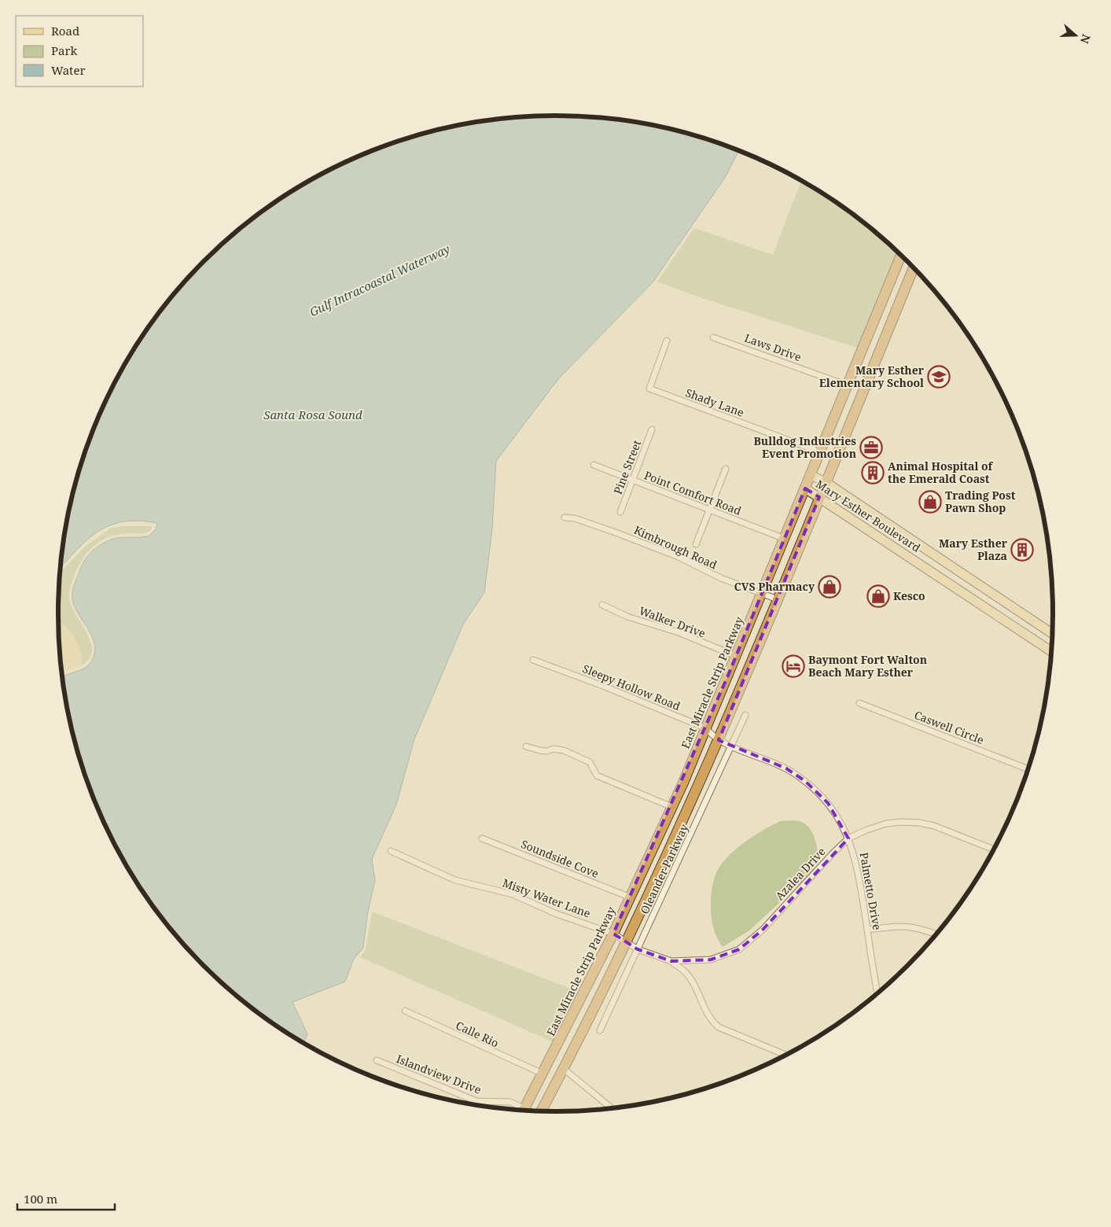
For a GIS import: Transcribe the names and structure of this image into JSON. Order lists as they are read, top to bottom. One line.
{"streets":{"highway":["East Miracle Strip Parkway"],"main road":["Mary Esther Boulevard"],"street":["Laws Drive","Shady Lane","Pine Street","Point Comfort Road","Kimbrough Road","Walker Drive","Sleepy Hollow Road","Caswell Circle","Soundside Cove","Oleander Parkway","Azalea Drive","Palmetto Drive","Misty Water Lane","Calle Rio","Islandview Drive"]},"crossings":[["Laws Drive","East Miracle Strip Parkway"],["Shady Lane","East Miracle Strip Parkway"],["Pine Street","Point Comfort Road"],["Point Comfort Road","East Miracle Strip Parkway"],["Mary Esther Boulevard","East Miracle Strip Parkway"],["Kimbrough Road","East Miracle Strip Parkway"],["Walker Drive","East Miracle Strip Parkway"],["East Miracle Strip Parkway","Sleepy Hollow Road"],["East Miracle Strip Parkway","Soundside Cove"],["East Miracle Strip Parkway","Misty Water Lane"],["East Miracle Strip Parkway","Calle Rio"],["Sleepy Hollow Road","Palmetto Drive"],["Oleander Parkway","Azalea Drive"],["Oleander Parkway","Palmetto Drive"],["Azalea Drive","Palmetto Drive"],["Azalea Drive","Misty Water Lane"]],"water":["Gulf Intracoastal Waterway","Santa Rosa Sound"],"places":{"school or university":["Mary Esther Elementary School"],"office":["Bulldog Industries Event Promotion"],"building":["Animal Hospital of the Emerald Coast","Mary Esther Plaza"],"shop":["Trading Post Pawn Shop","CVS Pharmacy","Kesco"],"hotel":["Baymont Fort Walton Beach Mary Esther"]},"legend":["Road","Park","Water"],"scale_bar":"100 m","north":"right"}
